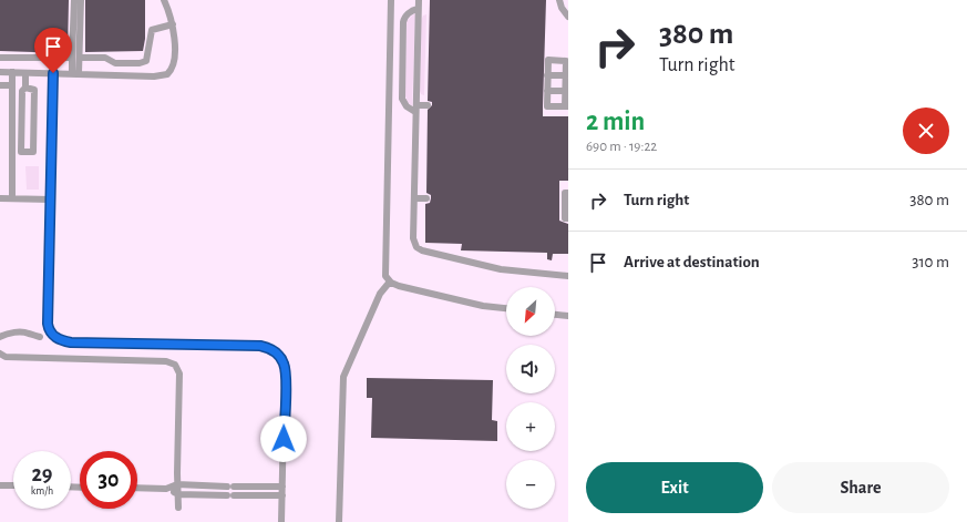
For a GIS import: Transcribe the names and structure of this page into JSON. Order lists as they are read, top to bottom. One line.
{"north":"bottom left","page":{"turn":["380 m","Turn right"],"heading":["2 min","690 m · 19:22"],"list":[{"name":"Turn right","value":"380 m"},{"name":"Arrive at destination","value":"310 m"}],"map_buttons":["+","−"],"speed":"29 km/h","limit":"30","buttons":["Exit","Share"]}}
